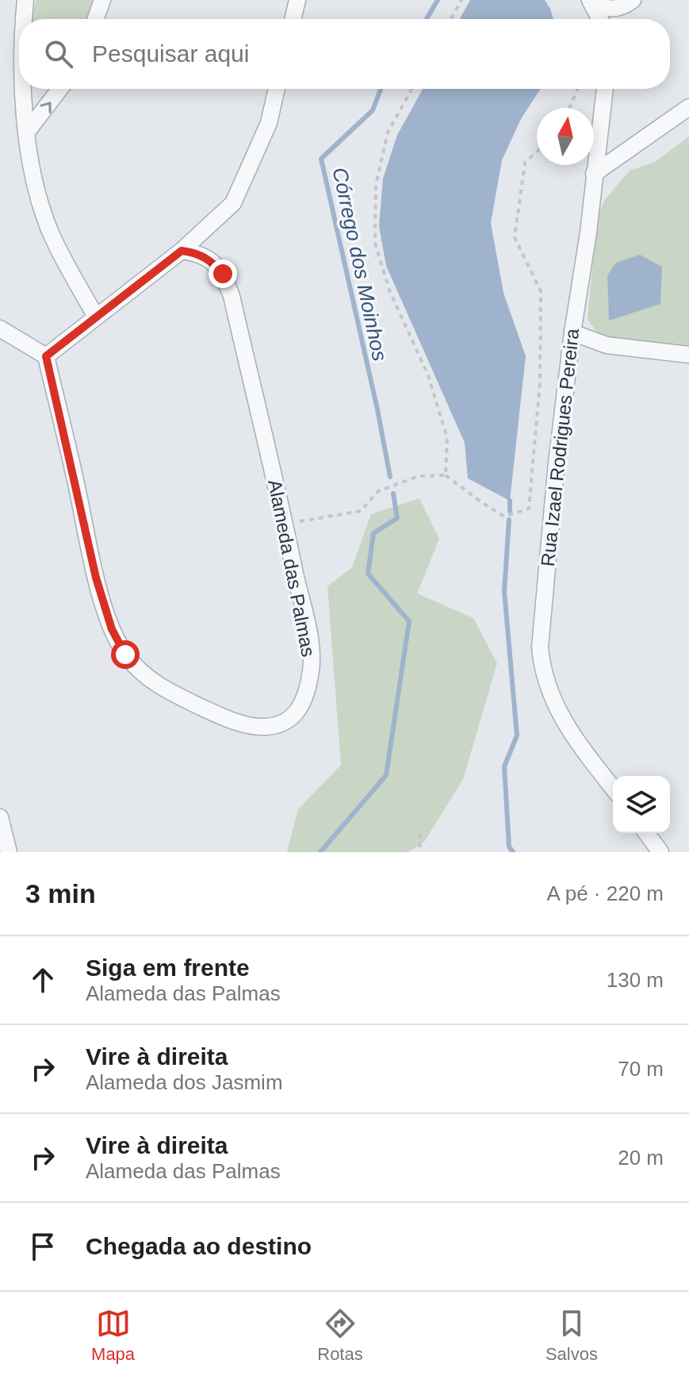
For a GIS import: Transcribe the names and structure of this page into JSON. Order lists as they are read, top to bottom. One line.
{"streets":{"street":["Rua Izael Rodrigues Pereira","Alameda das Palmas"]},"water":["Córrego dos Moinhos"],"north":"top","page":{"search":"Pesquisar aqui","heading":["3 min","A pé · 220 m"],"list":[["Siga em frente","Alameda das Palmas","130 m"],["Vire à direita","Alameda dos Jasmim","70 m"],["Vire à direita","Alameda das Palmas","20 m"],"Chegada ao destino"],"nav":["Mapa","Rotas","Salvos"]}}
